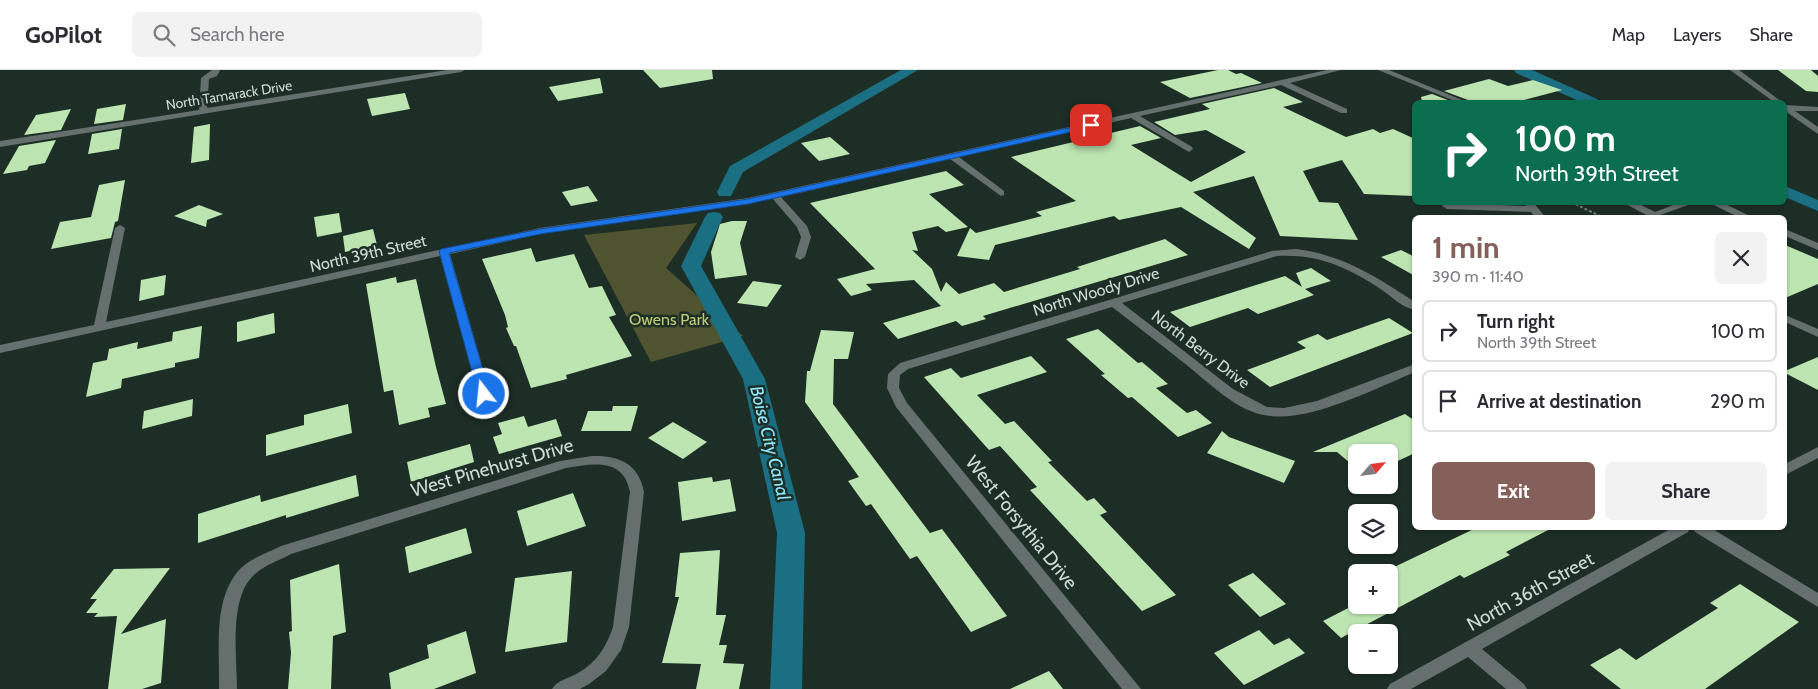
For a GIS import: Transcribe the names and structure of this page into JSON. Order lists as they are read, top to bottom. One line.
{"streets":{"street":["North Tamarack Drive","North 39th Street","North Woody Drive","North Berry Drive","West Pinehurst Drive","West Forsythia Drive","North 36th Street"]},"crossings":[["North Woody Drive","North Berry Drive"],["North Woody Drive","West Forsythia Drive"]],"water":["Boise City Canal"],"parks":["Owens Park"],"north":"top right","page":{"header":"GoPilot","search":"Search here","nav":["Map","Layers","Share"],"turn":["100 m","North 39th Street"],"heading":["1 min","390 m · 11:40"],"list":[{"name":"Turn right","note":"North 39th Street","value":"100 m"},{"name":"Arrive at destination","value":"290 m"}],"map_buttons":["+","−"],"buttons":["Exit","Share"]}}
